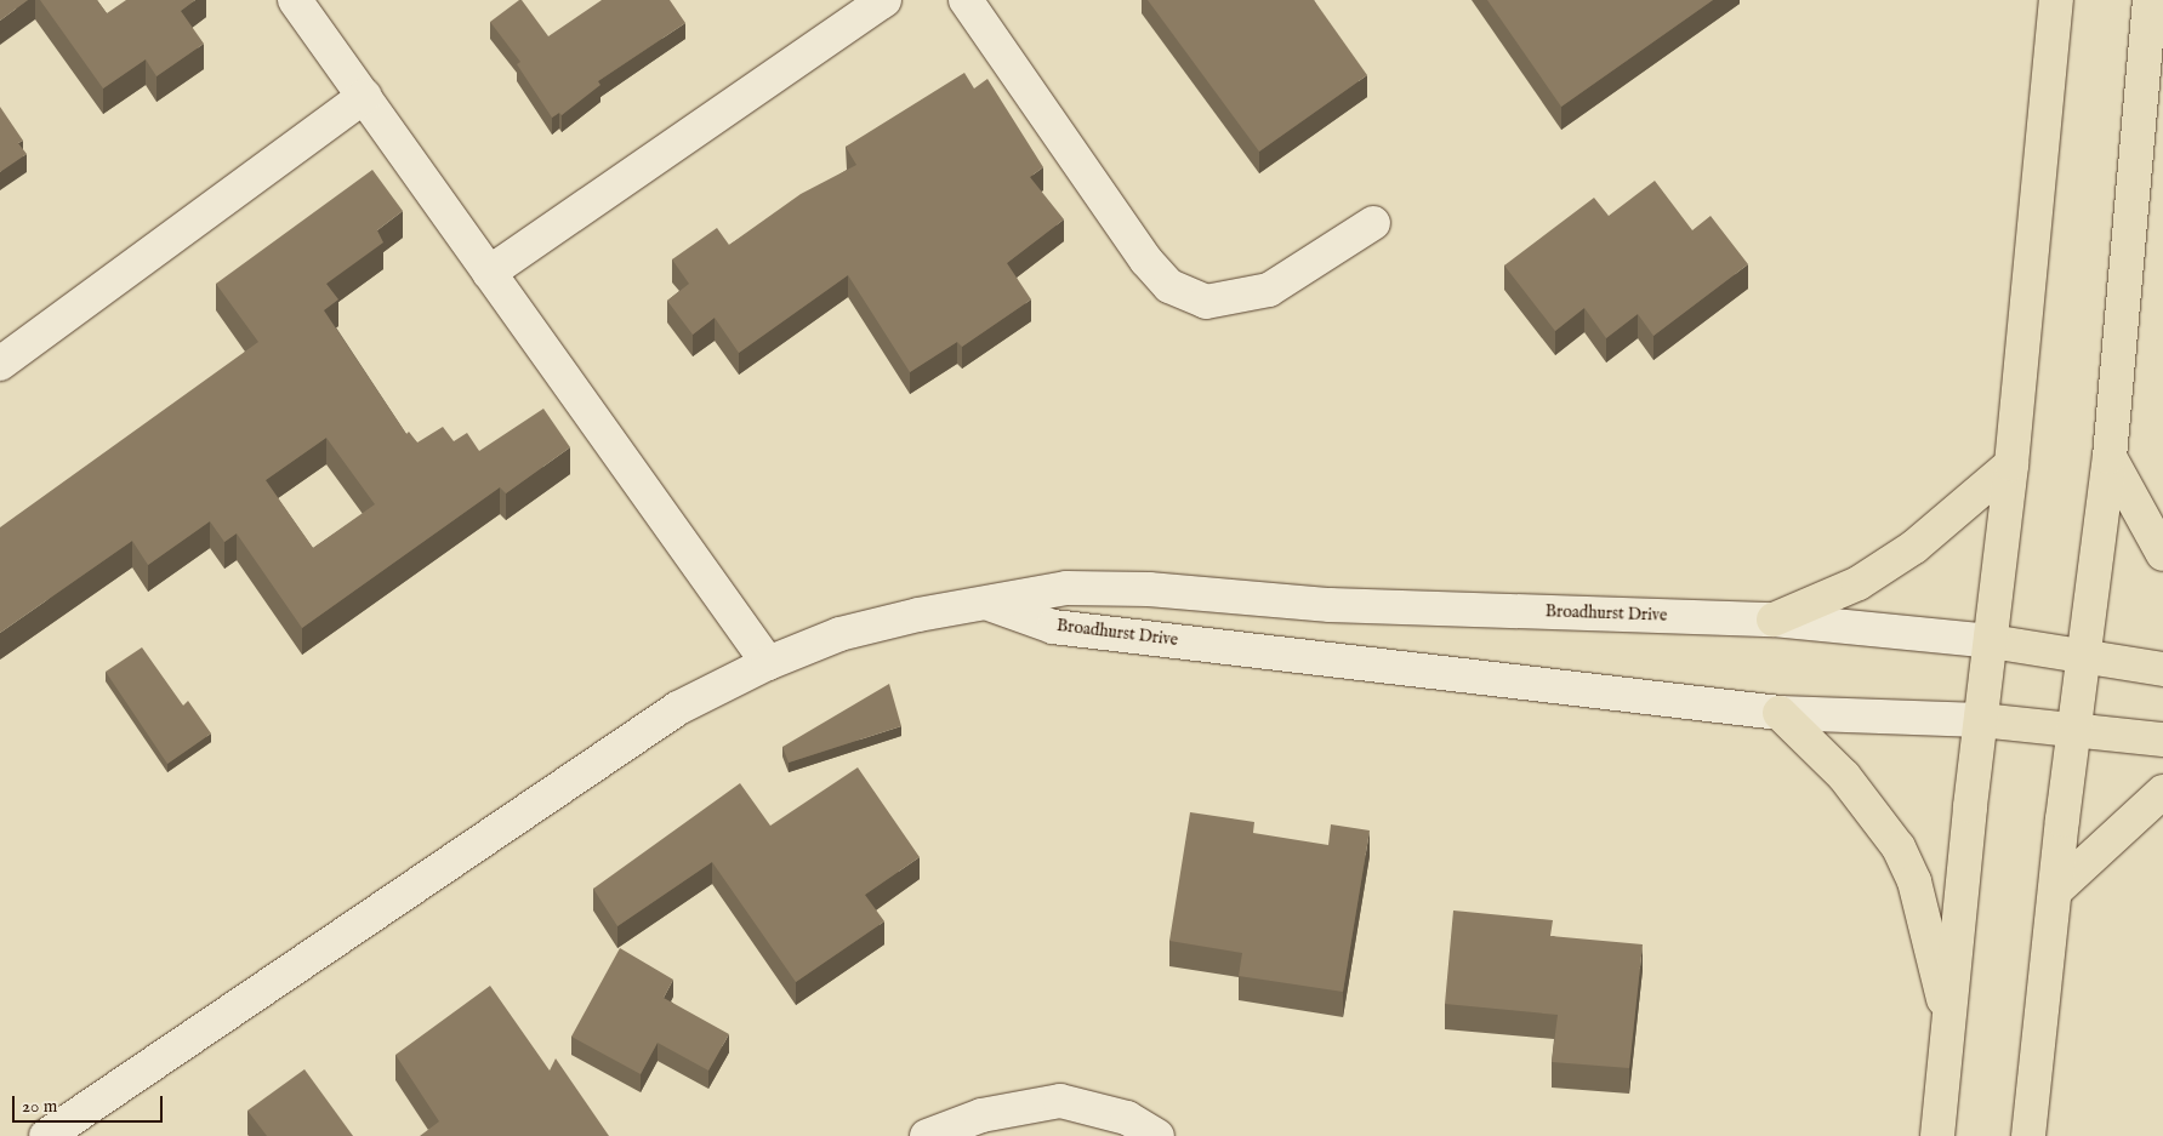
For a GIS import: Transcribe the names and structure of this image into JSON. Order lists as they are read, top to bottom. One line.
{"streets":{"main road":["Broadhurst Drive"]},"scale_bar":"20 m"}
